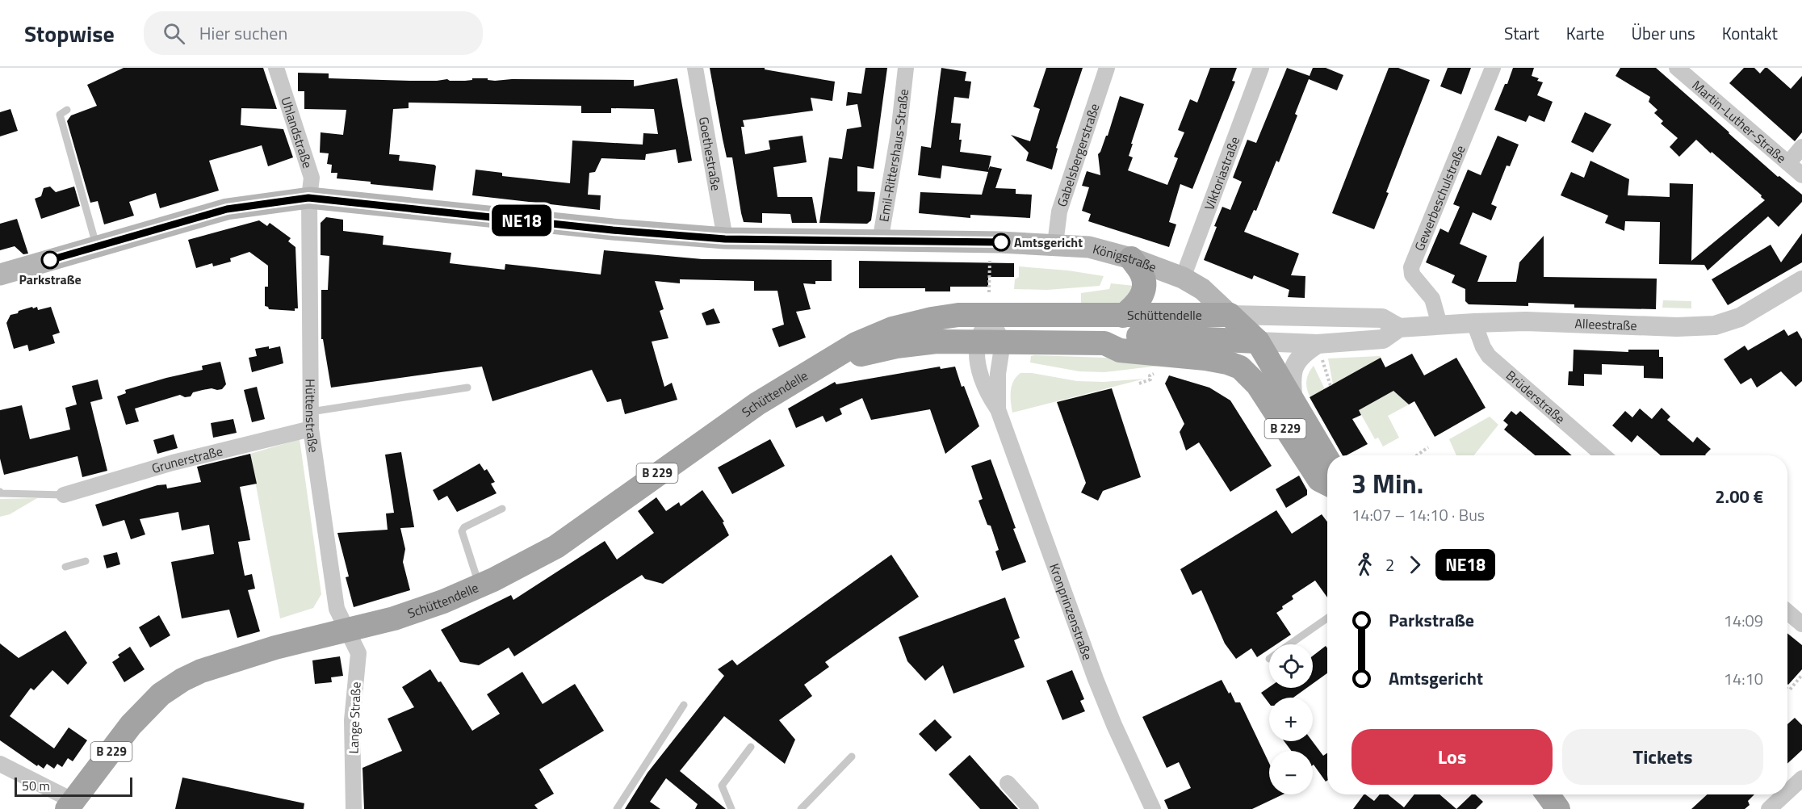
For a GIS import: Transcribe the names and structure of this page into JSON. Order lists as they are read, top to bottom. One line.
{"streets":{"main road":["Königstraße","Schüttendelle","B 229"],"street":["Martin-Luther-Straße","Uhlandstraße","Goethestraße","Emil-Rittershaus-Straße","Gabelsbergerstraße","Viktoriastraße","Gewerbeschulstraße","Alleestraße","Brüderstraße","Hüttenstraße","Grunerstraße","Kronprinzenstraße","Lange Straße"]},"crossings":[["Uhlandstraße","Königstraße"],["Uhlandstraße","Hüttenstraße"],["Goethestraße","Königstraße"],["Emil-Rittershaus-Straße","Königstraße"],["Gabelsbergerstraße","Königstraße"],["Viktoriastraße","Königstraße"],["Gewerbeschulstraße","Alleestraße"],["Königstraße","Schüttendelle"],["Königstraße","Alleestraße"],["Königstraße","Hüttenstraße"],["Königstraße","B 229"],["Schüttendelle","Alleestraße"],["Schüttendelle","Hüttenstraße"],["Schüttendelle","B 229"],["Schüttendelle","Kronprinzenstraße"],["Schüttendelle","Lange Straße"],["Alleestraße","Brüderstraße"],["Alleestraße","B 229"],["Hüttenstraße","Grunerstraße"],["Hüttenstraße","Lange Straße"]],"places":["Amtsgericht","Parkstraße"],"lines":["bus line NE18"],"scale_bar":"50 m","page":{"header":"Stopwise","search":"Hier suchen","nav":["Start","Karte","Über uns","Kontakt"],"on_map":"NE18","heading":["3 Min.","14:07 – 14:10 · Bus","2.00 €"],"legs":["2","NE18"],"list":[{"name":"Parkstraße","value":"14:09"},{"name":"Amtsgericht","value":"14:10"}],"map_buttons":["+","−"],"buttons":["Los","Tickets"],"scale":"50 m"}}
